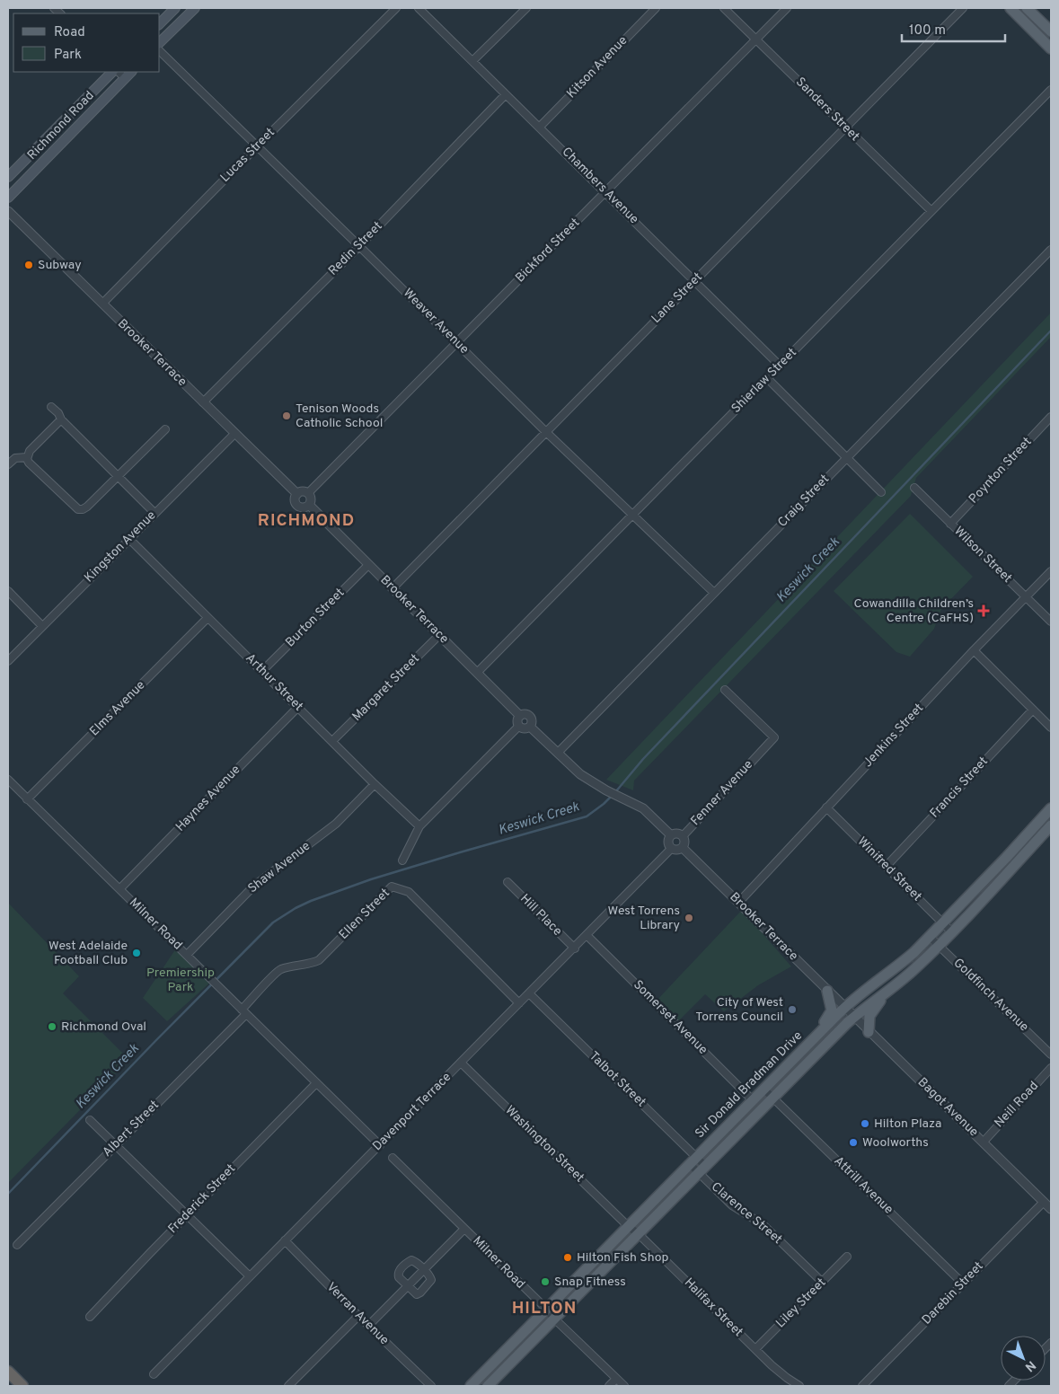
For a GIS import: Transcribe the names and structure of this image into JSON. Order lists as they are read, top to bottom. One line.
{"streets":{"main road":["Richmond Road","Sir Donald Bradman Drive"],"street":["Kitson Avenue","Sanders Street","Lucas Street","Chambers Avenue","Redin Street","Bickford Street","Lane Street","Weaver Avenue","Brooker Terrace","Shierlaw Street","Poynton Street","Craig Street","Kingston Avenue","Wilson Street","Burton Street","Arthur Street","Margaret Street","Elms Avenue","Jenkins Street","Francis Street","Fenner Avenue","Haynes Avenue","Shaw Avenue","Winifred Street","Ellen Street","Hill Place","Milner Road","Goldfinch Avenue","Somerset Avenue","Talbot Street","Neill Road","Bagot Avenue","Davenport Terrace","Albert Street","Washington Street","Attrill Avenue","Frederick Street","Clarence Street","Darebin Street","Liley Street","Halifax Street","Verran Avenue"]},"crossings":[["Kitson Avenue","Chambers Avenue"],["Sanders Street","Bickford Street"],["Sanders Street","Lane Street"],["Sanders Street","Shierlaw Street"],["Lucas Street","Weaver Avenue"],["Lucas Street","Brooker Terrace"],["Chambers Avenue","Redin Street"],["Chambers Avenue","Bickford Street"],["Chambers Avenue","Lane Street"],["Chambers Avenue","Shierlaw Street"],["Redin Street","Weaver Avenue"],["Redin Street","Brooker Terrace"],["Bickford Street","Weaver Avenue"],["Bickford Street","Brooker Terrace"],["Lane Street","Weaver Avenue"],["Lane Street","Brooker Terrace"],["Weaver Avenue","Shierlaw Street"],["Weaver Avenue","Craig Street"],["Brooker Terrace","Shierlaw Street"],["Brooker Terrace","Kingston Avenue"],["Brooker Terrace","Burton Street"],["Brooker Terrace","Margaret Street"],["Brooker Terrace","Jenkins Street"],["Brooker Terrace","Fenner Avenue"],["Brooker Terrace","Sir Donald Bradman Drive"],["Brooker Terrace","Bagot Avenue"],["Brooker Terrace","Davenport Terrace"],["Poynton Street","Wilson Street"],["Kingston Avenue","Arthur Street"],["Wilson Street","Jenkins Street"],["Burton Street","Arthur Street"],["Arthur Street","Margaret Street"],["Arthur Street","Elms Avenue"],["Arthur Street","Haynes Avenue"],["Arthur Street","Shaw Avenue"],["Elms Avenue","Milner Road"],["Jenkins Street","Winifred Street"],["Francis Street","Winifred Street"],["Fenner Avenue","Davenport Terrace"],["Haynes Avenue","Milner Road"],["Shaw Avenue","Milner Road"],["Winifred Street","Sir Donald Bradman Drive"],["Ellen Street","Milner Road"],["Ellen Street","Davenport Terrace"],["Ellen Street","Albert Street"],["Hill Place","Davenport Terrace"],["Milner Road","Sir Donald Bradman Drive"],["Milner Road","Davenport Terrace"],["Milner Road","Albert Street"],["Milner Road","Frederick Street"],["Goldfinch Avenue","Sir Donald Bradman Drive"],["Somerset Avenue","Sir Donald Bradman Drive"],["Somerset Avenue","Davenport Terrace"],["Talbot Street","Sir Donald Bradman Drive"],["Talbot Street","Davenport Terrace"],["Talbot Street","Clarence Street"],["Sir Donald Bradman Drive","Bagot Avenue"],["Sir Donald Bradman Drive","Washington Street"],["Sir Donald Bradman Drive","Attrill Avenue"],["Sir Donald Bradman Drive","Clarence Street"],["Sir Donald Bradman Drive","Halifax Street"],["Neill Road","Bagot Avenue"],["Bagot Avenue","Darebin Street"],["Davenport Terrace","Washington Street"],["Davenport Terrace","Verran Avenue"],["Washington Street","Halifax Street"],["Attrill Avenue","Darebin Street"],["Clarence Street","Liley Street"],["Liley Street","Halifax Street"]],"districts":["RICHMOND","HILTON"],"water":["Keswick Creek"],"parks":["Premiership Park"],"places":{"other":["Subway","Tenison Woods Catholic School","West Torrens Library","West Adelaide Football Club","City of West Torrens Council","Richmond Oval","Hilton Plaza","Woolworths","Hilton Fish Shop","Snap Fitness"],"health":["Cowandilla Children’s Centre (CaFHS)"]},"legend":["Road","Park"],"scale_bar":"100 m","north":"bottom right"}
